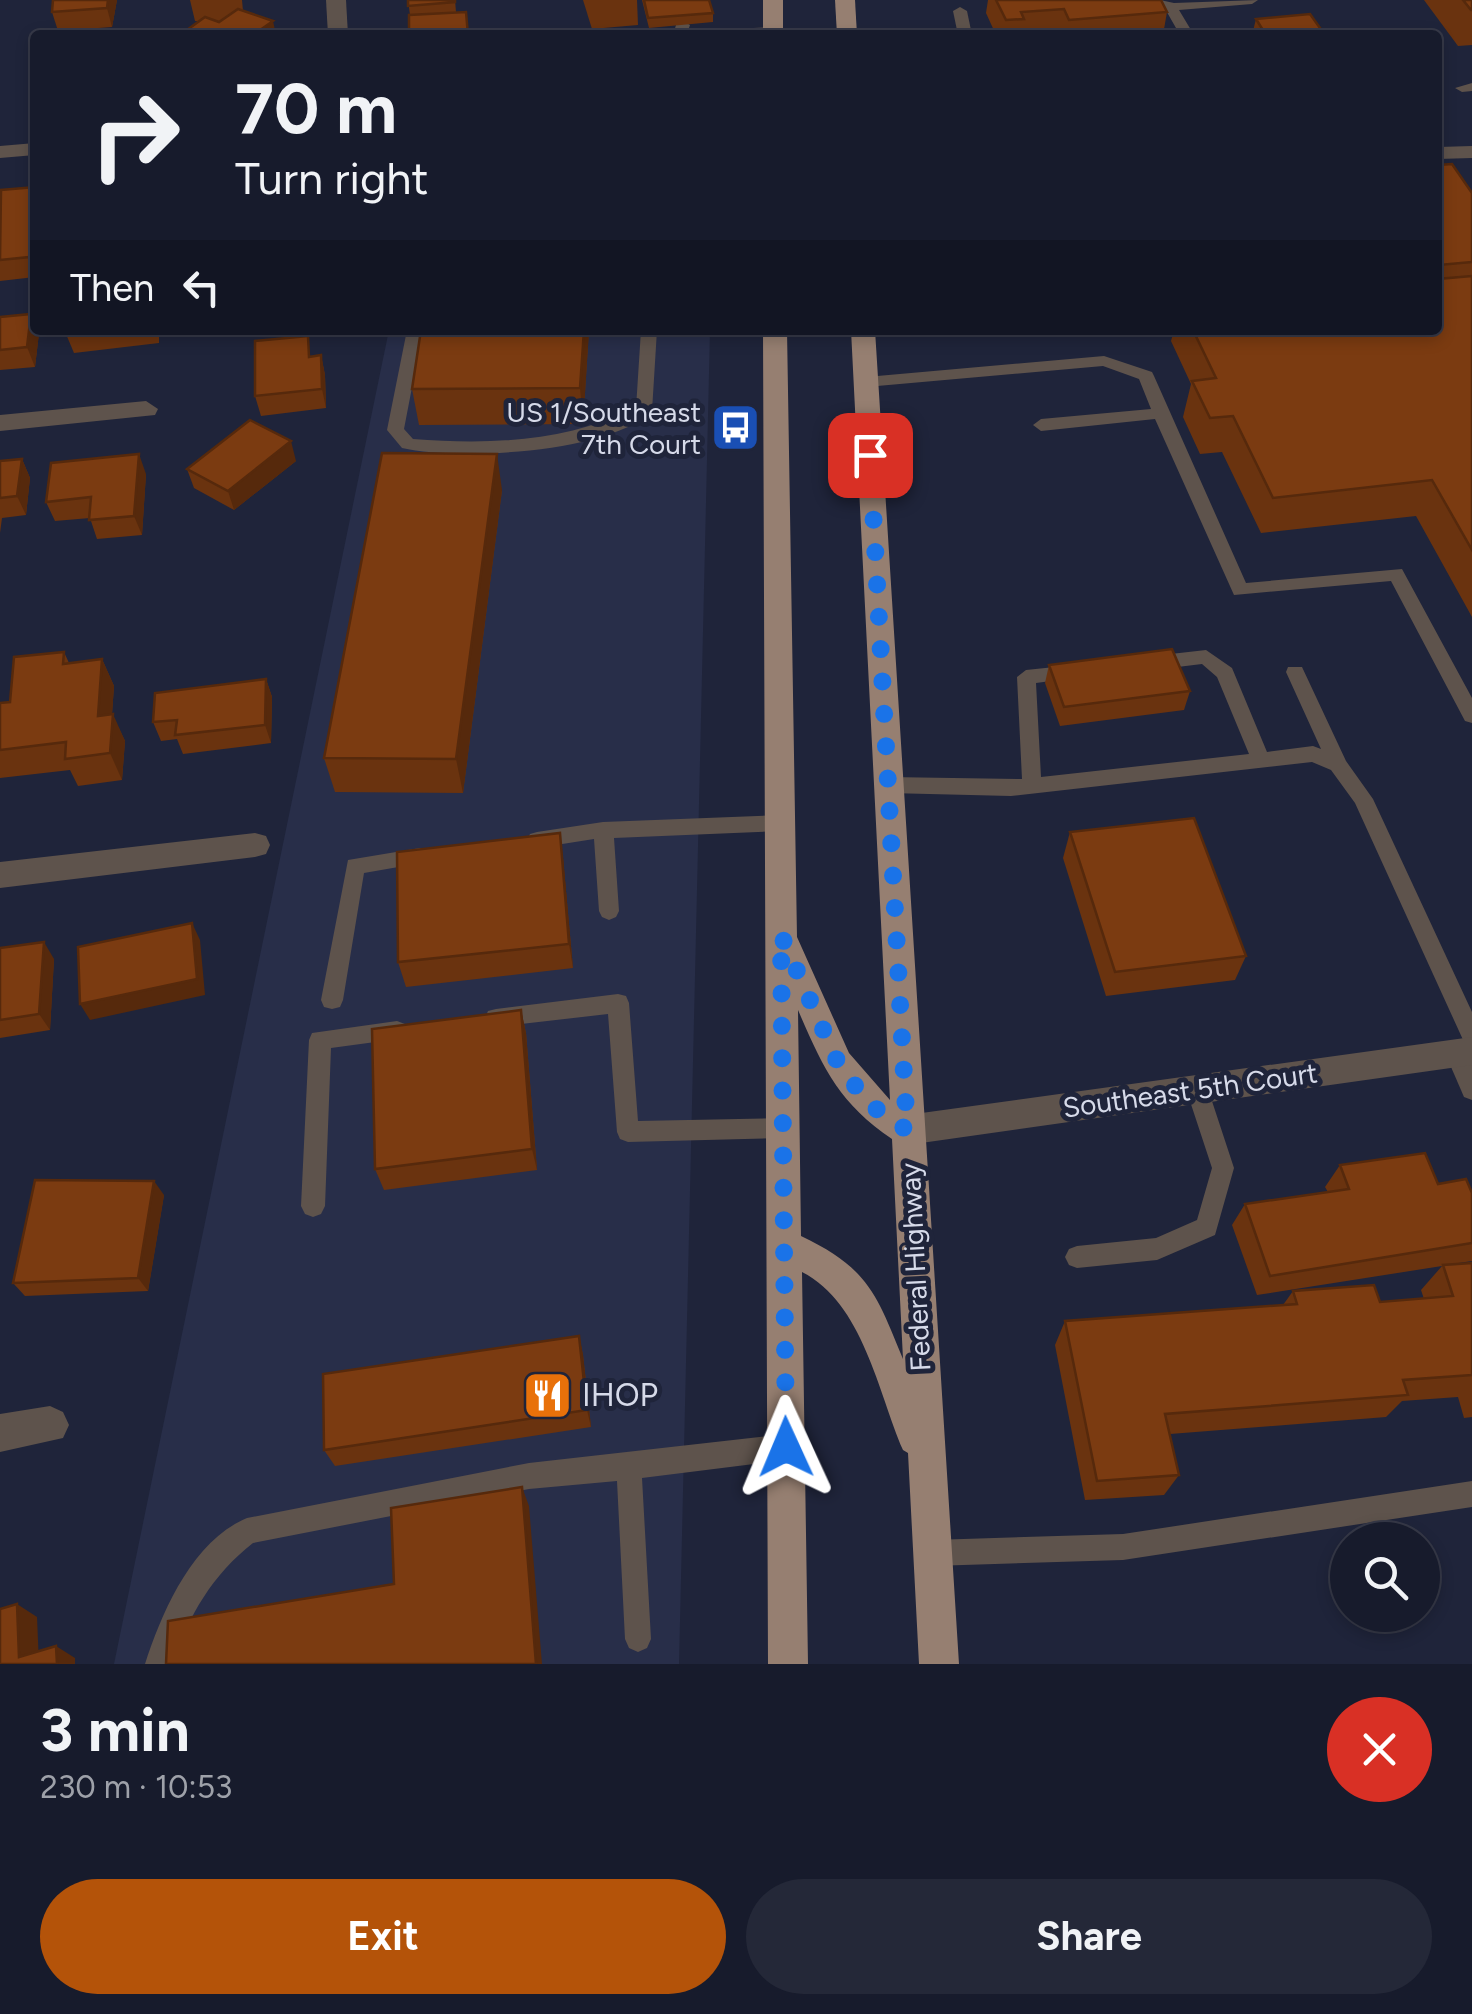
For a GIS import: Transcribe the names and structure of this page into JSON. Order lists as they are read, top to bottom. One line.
{"streets":{"main road":["Federal Highway"],"street":["Southeast 5th Court"]},"crossings":[["Southeast 5th Court","Federal Highway"]],"places":{"bus stop":["US 1/Southeast 7th Court"],"restaurant":["IHOP"]},"page":{"turn":["70 m","Turn right"],"then":"Then","heading":["3 min","230 m · 10:53"],"buttons":["Exit","Share"]}}
